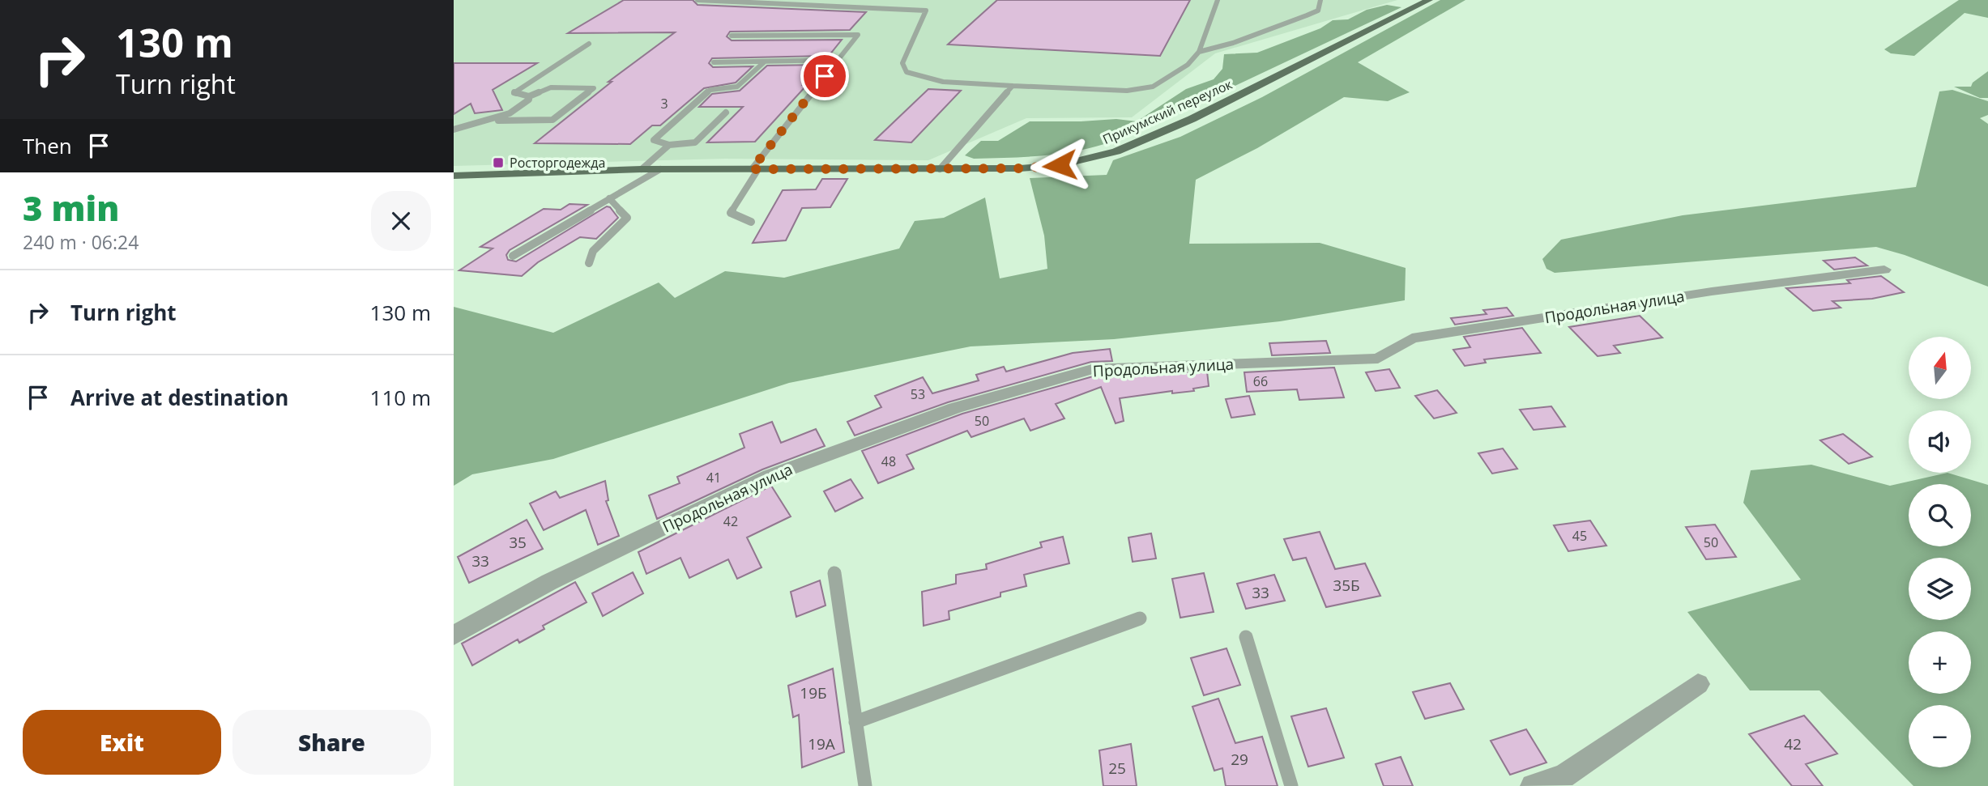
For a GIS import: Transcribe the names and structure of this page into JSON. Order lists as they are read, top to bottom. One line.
{"streets":{"main road":["Прикумский переулок"],"street":["Продольная улица"]},"places":{"transit":["Росторгодежда"]},"house_numbers":["3","66","53","50","48","41","42","45","35","50","33","35Б","33","19Б","19А","42","29","25"],"north":"top","page":{"turn":["130 m","Turn right"],"then":"Then","heading":["3 min","240 m · 06:24"],"list":[{"name":"Turn right","value":"130 m"},{"name":"Arrive at destination","value":"110 m"}],"map_buttons":["+","−"],"buttons":["Exit","Share"]}}
